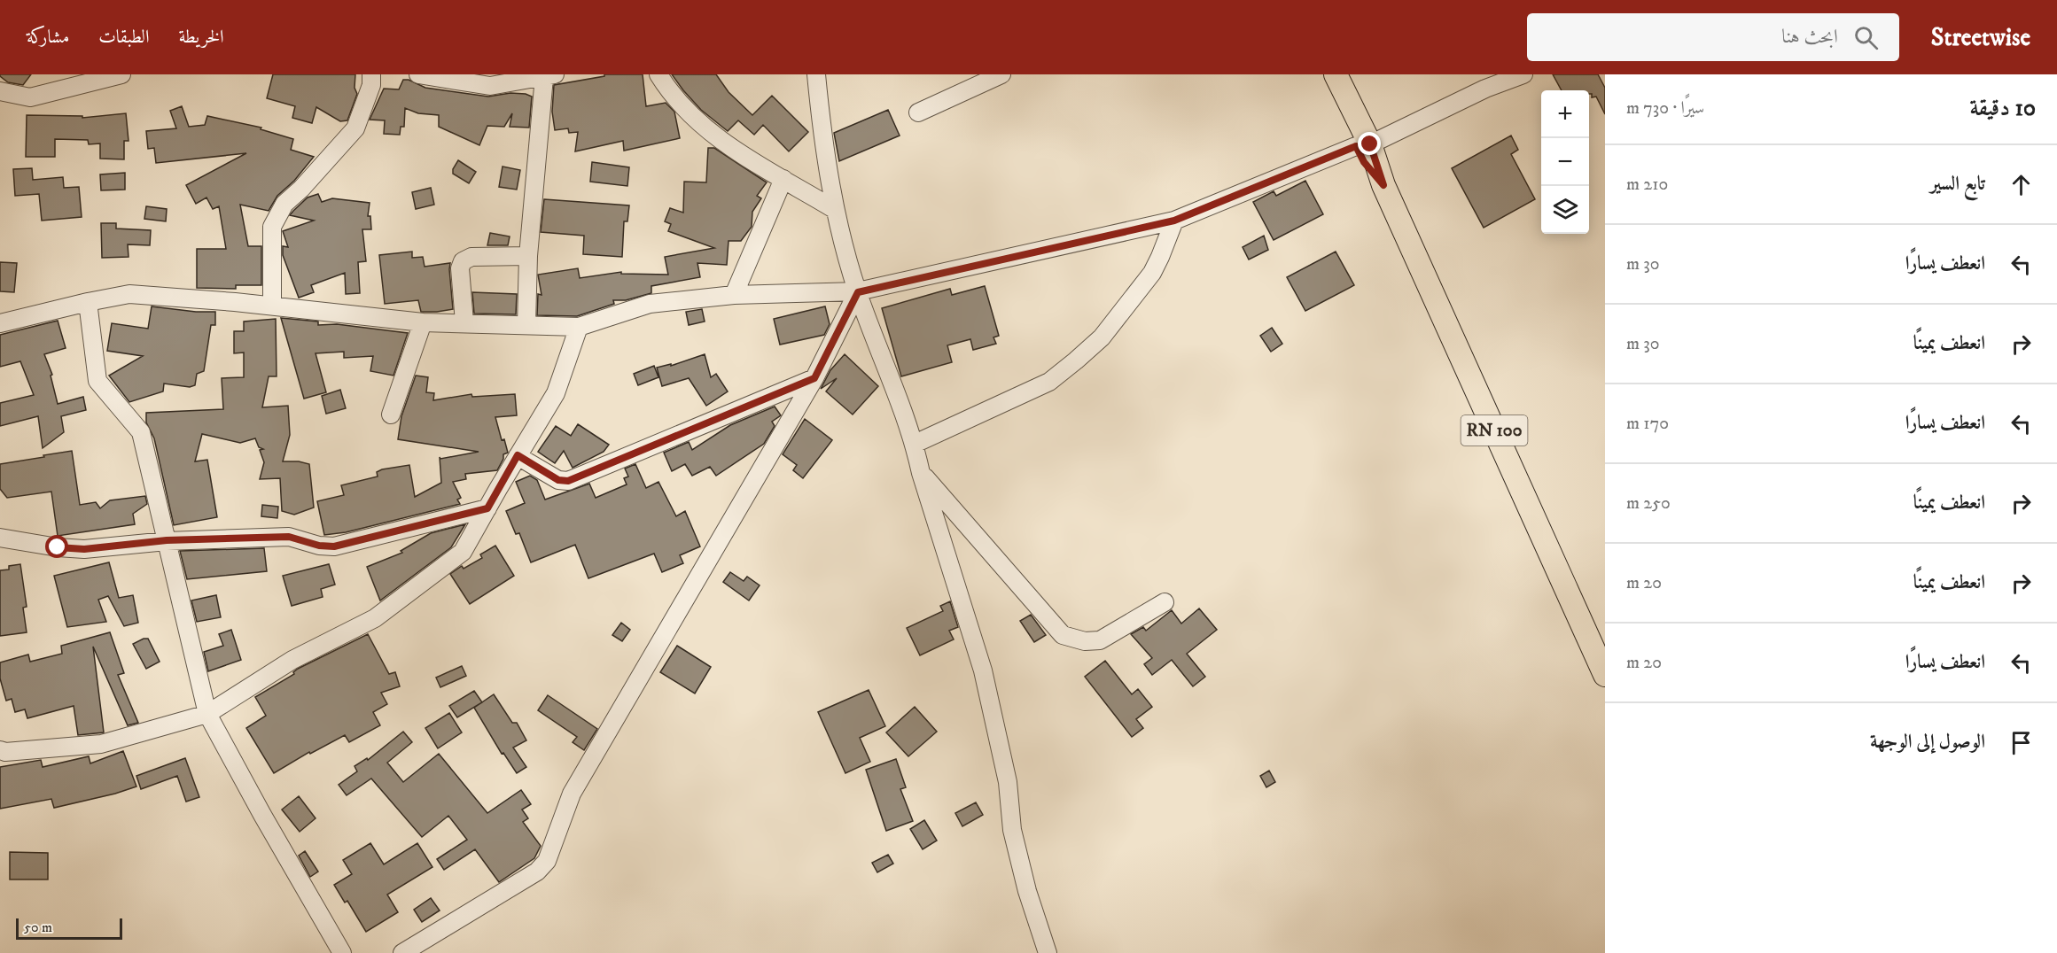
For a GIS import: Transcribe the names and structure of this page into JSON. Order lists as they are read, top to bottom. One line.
{"streets":{"main road":["RN 100"]},"scale_bar":"50 m","page":{"header":"Streetwise","search":"ابحث هنا","nav":["الخريطة","الطبقات","مشاركة"],"heading":["10 دقيقة","سيرًا · 730 m"],"map_buttons":["+","−"],"list":[["تابع السير","210 m"],["انعطف يسارًا","30 m"],["انعطف يمينًا","30 m"],["انعطف يسارًا","170 m"],["انعطف يمينًا","250 m"],["انعطف يمينًا","20 m"],["انعطف يسارًا","20 m"],"الوصول إلى الوجهة"],"scale":"50 m"}}
